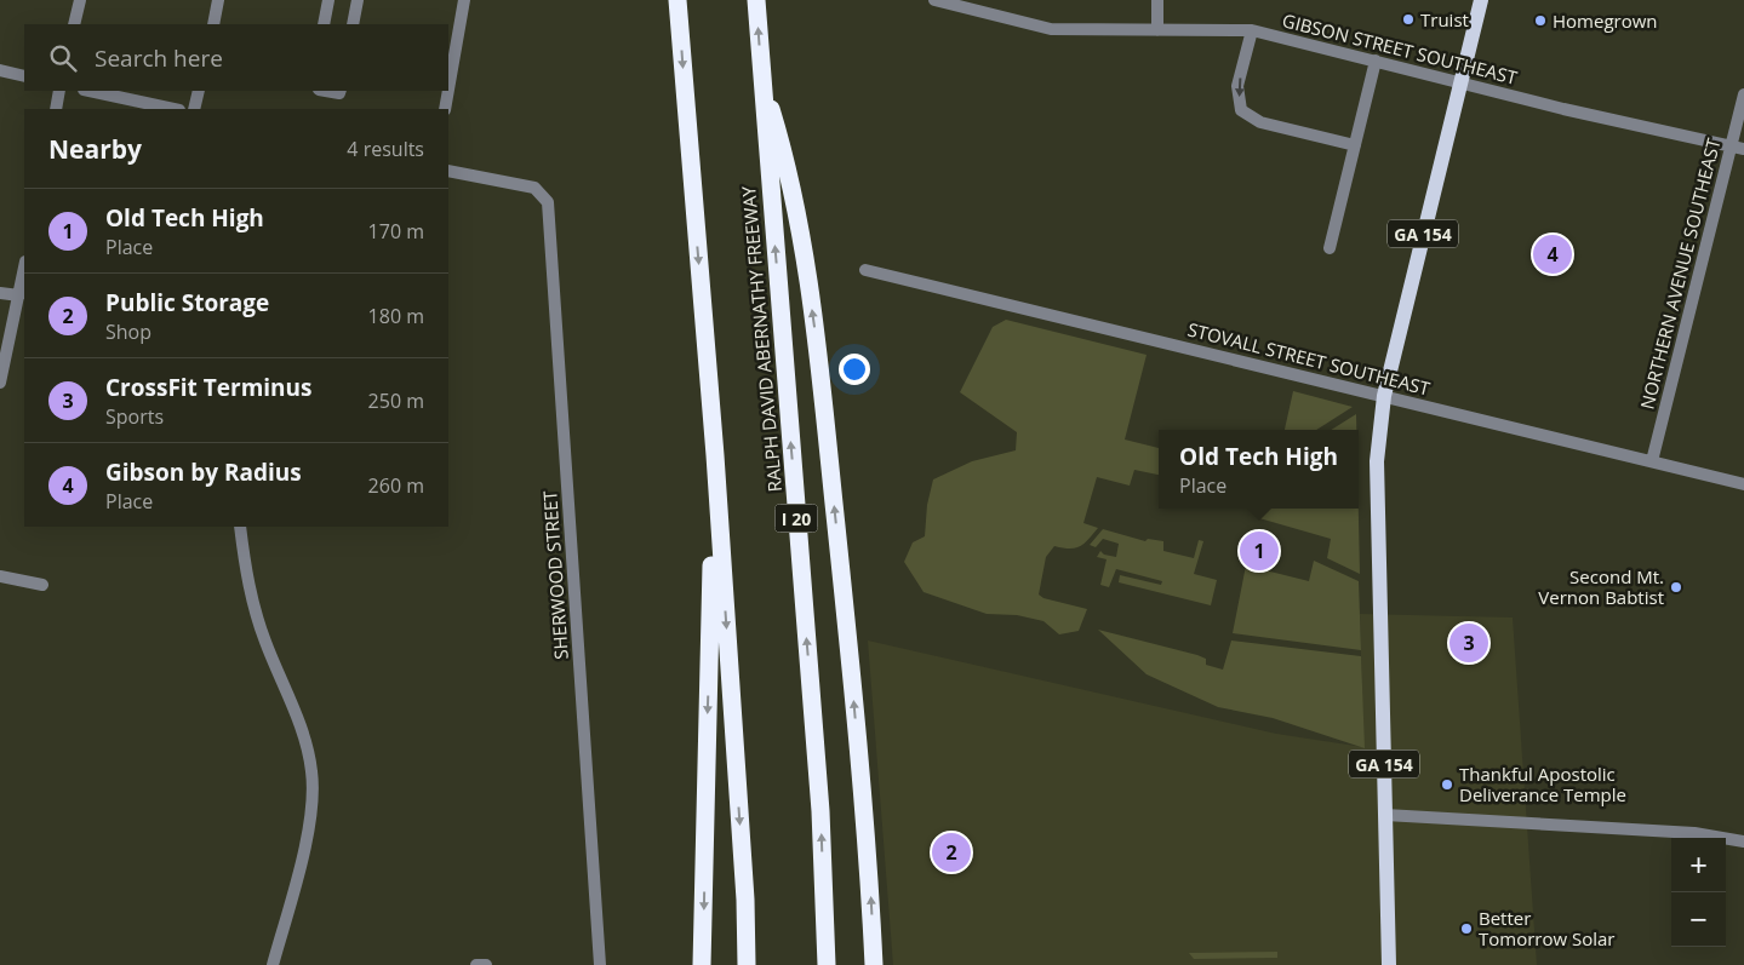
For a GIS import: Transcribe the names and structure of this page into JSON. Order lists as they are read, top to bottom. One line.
{"streets":{"highway":["RALPH DAVID ABERNATHY FREEWAY","I 20"],"main road":["GA 154"],"street":["GIBSON STREET SOUTHEAST","NORTHERN AVENUE SOUTHEAST","STOVALL STREET SOUTHEAST","SHERWOOD STREET"]},"crossings":[["GIBSON STREET SOUTHEAST","GA 154"],["GIBSON STREET SOUTHEAST","NORTHERN AVENUE SOUTHEAST"],["GA 154","STOVALL STREET SOUTHEAST"],["NORTHERN AVENUE SOUTHEAST","STOVALL STREET SOUTHEAST"]],"places":["Truist","Homegrown","Second Mt. Vernon Babtist","Thankful Apostolic Deliverance Temple","Better Tomorrow Solar"],"page":{"search":"Search here","heading":["Nearby","4 results"],"list":[{"mark":"1","name":"Old Tech High","note":"Place","value":"170 m"},{"mark":"2","name":"Public Storage","note":"Shop","value":"180 m"},{"mark":"3","name":"CrossFit Terminus","note":"Sports","value":"250 m"},{"mark":"4","name":"Gibson by Radius","note":"Place","value":"260 m"}],"pins":["4","1","3","2"],"popup":["Old Tech High","Place"],"map_buttons":["+","−"]}}
